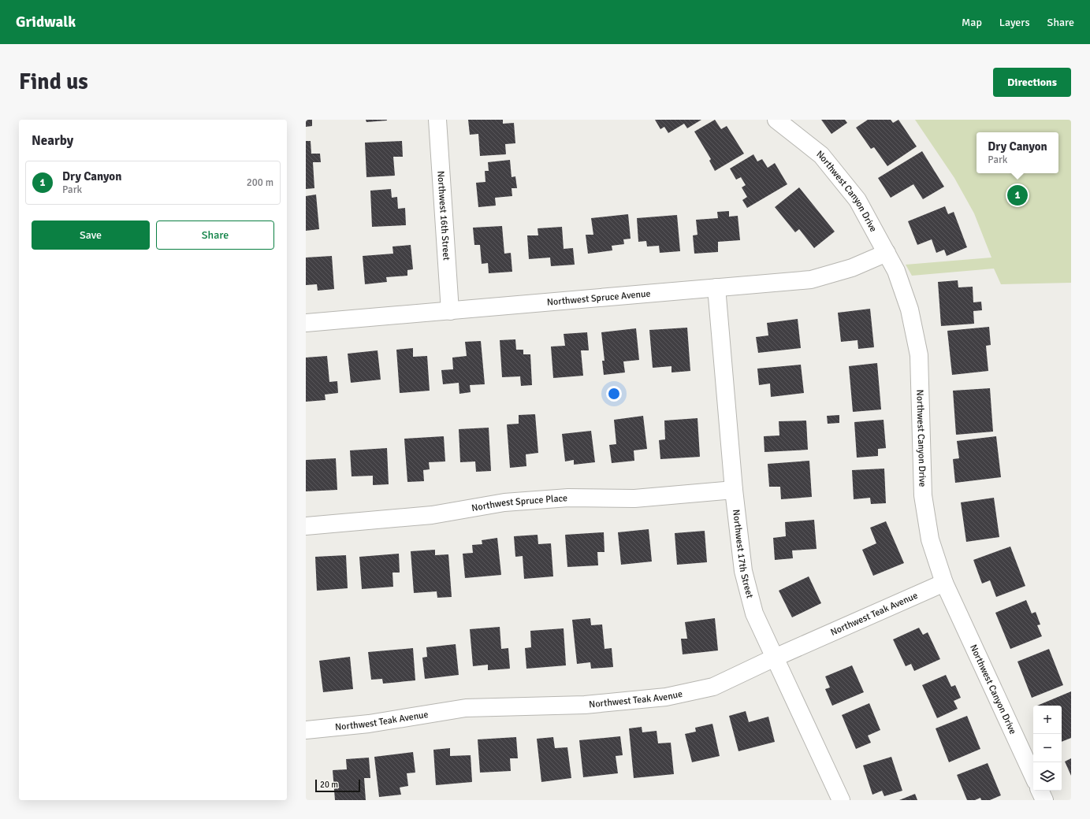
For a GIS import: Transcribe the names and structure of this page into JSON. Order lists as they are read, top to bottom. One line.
{"streets":{"street":["Northwest Canyon Drive","Northwest 16th Street","Northwest Spruce Avenue","Northwest Spruce Place","Northwest 17th Street","Northwest Teak Avenue"]},"crossings":[["Northwest Canyon Drive","Northwest Spruce Avenue"],["Northwest Canyon Drive","Northwest Teak Avenue"],["Northwest 16th Street","Northwest Spruce Avenue"],["Northwest Spruce Avenue","Northwest 17th Street"],["Northwest Spruce Place","Northwest 17th Street"],["Northwest 17th Street","Northwest Teak Avenue"]],"scale_bar":"20 m","page":{"header":"Gridwalk","nav":["Map","Layers","Share"],"buttons":["Directions",["Save","Share"]],"title":"Find us","heading":"Nearby","popup":["Dry Canyon","Park"],"list":[{"mark":"1","name":"Dry Canyon","note":"Park","value":"200 m"}],"pins":"1","map_buttons":["+","−"],"scale":"20 m"}}
